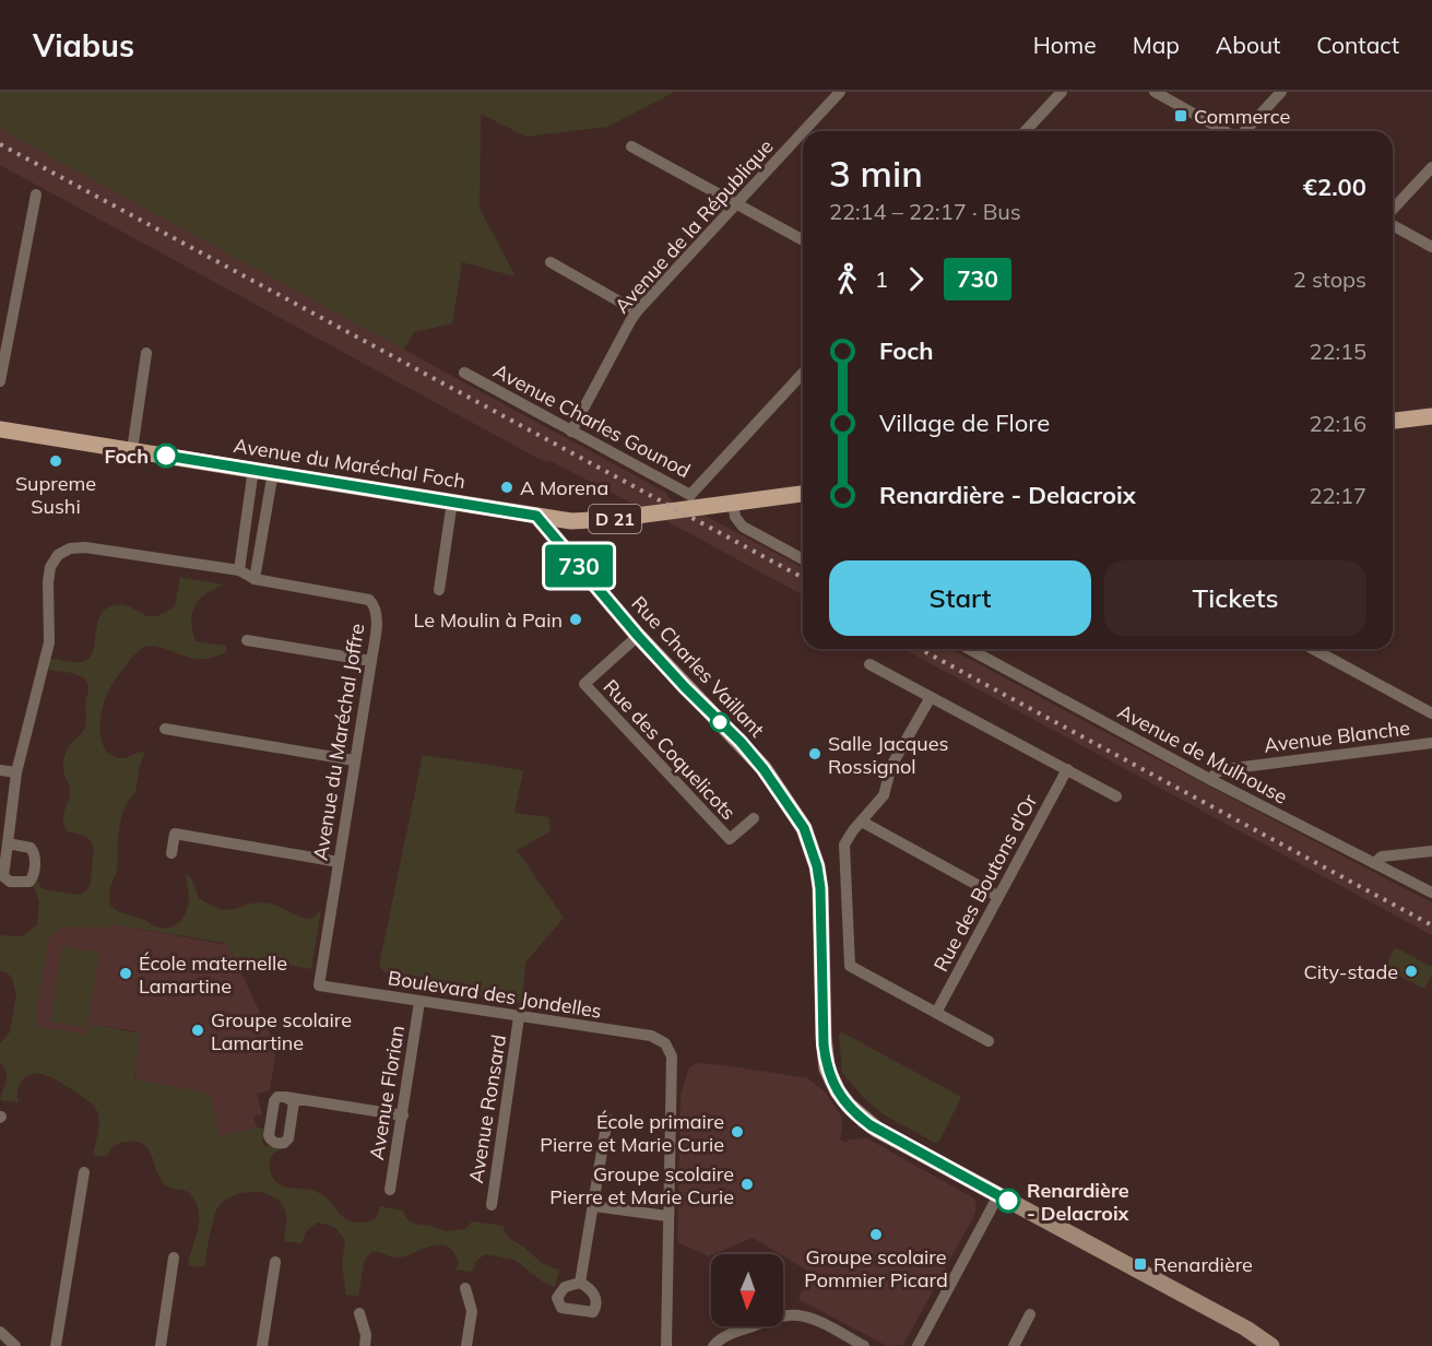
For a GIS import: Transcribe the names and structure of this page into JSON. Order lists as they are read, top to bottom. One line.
{"streets":{"main road":["Avenue du Maréchal Foch","D 21","Rue Charles Vaillant"],"street":["Avenue de la République","Avenue Charles Gounod","Avenue Blanche","Avenue du Maréchal Joffre","Rue des Coquelicots","Avenue de Mulhouse","Rue des Boutons d'Or","Boulevard des Jondelles","Avenue Florian","Avenue Ronsard"]},"crossings":[["Avenue de la République","Avenue Charles Gounod"],["Avenue Charles Gounod","Avenue du Maréchal Foch"],["Avenue Charles Gounod","D 21"],["Avenue du Maréchal Foch","D 21"],["Avenue du Maréchal Foch","Rue Charles Vaillant"],["Rue Charles Vaillant","Rue des Coquelicots"],["Avenue Blanche","Avenue de Mulhouse"],["Avenue du Maréchal Joffre","Boulevard des Jondelles"],["Boulevard des Jondelles","Avenue Florian"],["Boulevard des Jondelles","Avenue Ronsard"]],"places":{"transit":["Commerce","Renardière"],"other":["Foch","Supreme Sushi","A Morena","Le Moulin à Pain","Salle Jacques Rossignol","City-stade","École maternelle Lamartine","Groupe scolaire Lamartine","École primaire Pierre et Marie Curie","Groupe scolaire Pierre et Marie Curie","Renardière - Delacroix","Groupe scolaire Pommier Picard"]},"lines":["bus line 730"],"north":"bottom","page":{"header":"Viabus","nav":["Home","Map","About","Contact"],"on_map":"730","heading":["3 min","22:14 – 22:17 · Bus","€2.00"],"legs":["1","730","2 stops"],"list":[{"name":"Foch","value":"22:15"},{"name":"Village de Flore","value":"22:16"},{"name":"Renardière - Delacroix","value":"22:17"}],"buttons":["Start","Tickets"]}}
